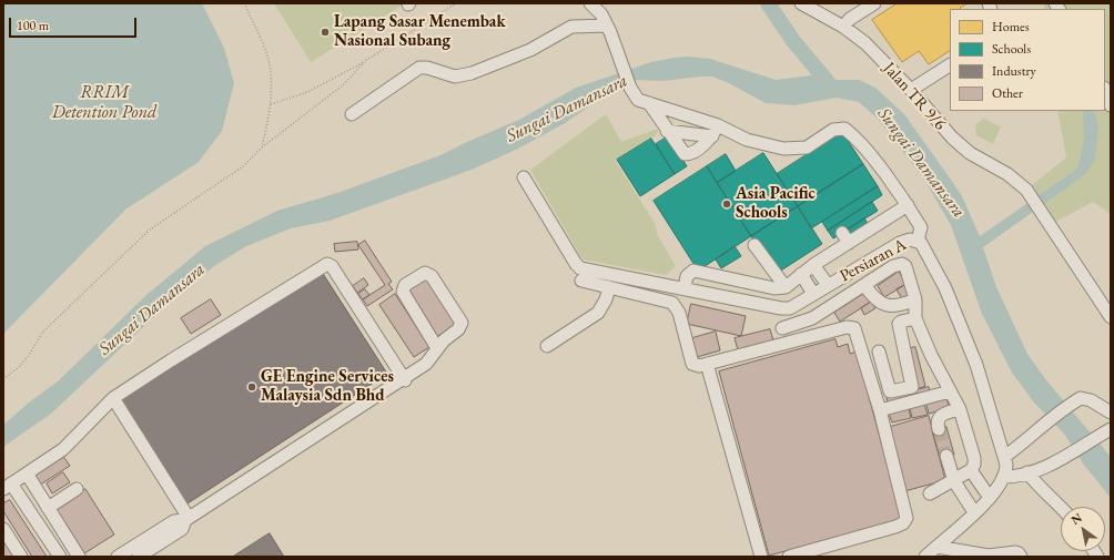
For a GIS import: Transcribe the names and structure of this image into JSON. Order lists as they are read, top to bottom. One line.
{"streets":{"street":["Jalan TR 9/6","Persiaran A"]},"water":["RRIM Detention Pond","Sungai Damansara"],"places":["Lapang Sasar Menembak Nasional Subang","Asia Pacific Schools","GE Engine Services Malaysia Sdn Bhd"],"legend":["Homes","Schools","Industry","Other"],"scale_bar":"100 m","north":"top left"}
